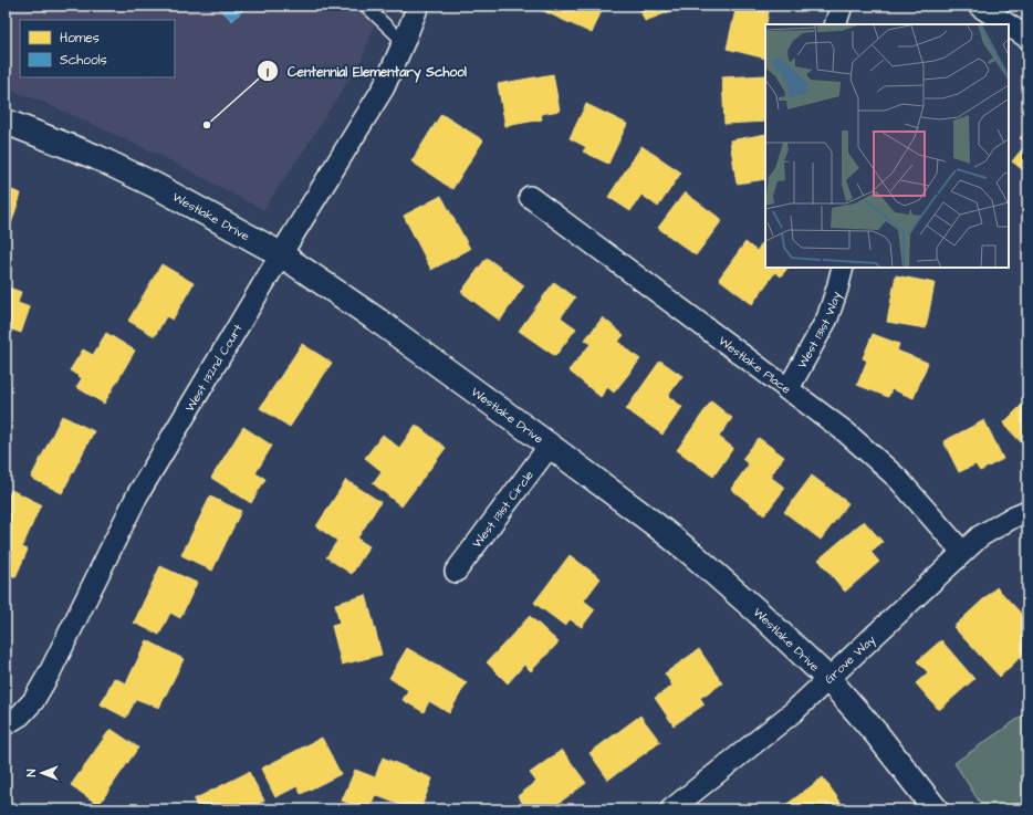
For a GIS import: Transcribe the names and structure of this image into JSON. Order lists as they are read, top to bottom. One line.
{"streets":{"street":["Westlake Drive","West 131st Way","Westlake Place","West 132nd Court","West 131st Circle","Grove Way"]},"crossings":[["Westlake Drive","West 132nd Court"],["Westlake Drive","West 131st Circle"],["Westlake Drive","Grove Way"],["West 131st Way","Westlake Place"],["Westlake Place","Grove Way"]],"places":["Centennial Elementary School"],"legend":["Homes","Schools"],"north":"left"}
